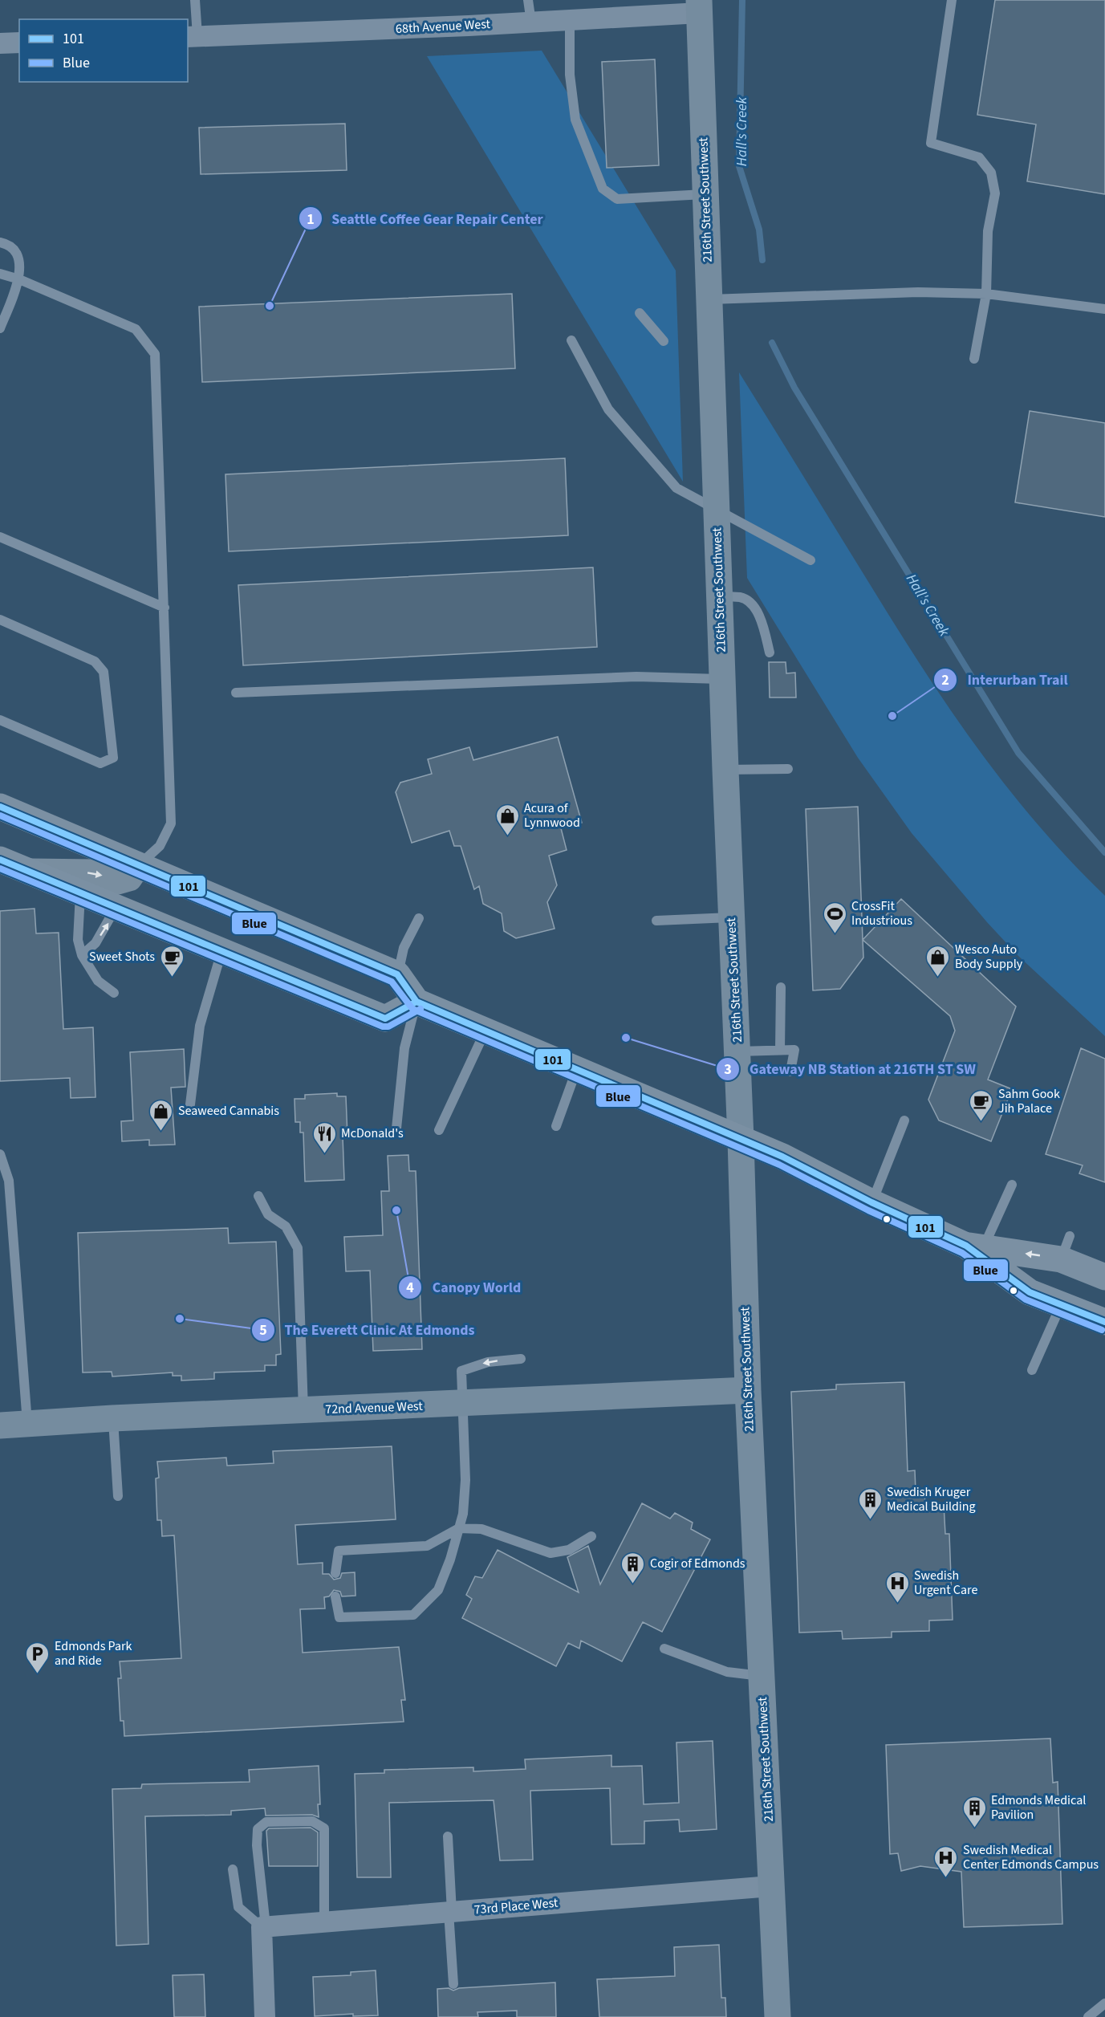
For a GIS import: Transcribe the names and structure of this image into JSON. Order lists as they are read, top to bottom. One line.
{"streets":{"street":["68th Avenue West","216th Street Southwest","72nd Avenue West","73rd Place West"]},"crossings":[["68th Avenue West","216th Street Southwest"],["216th Street Southwest","72nd Avenue West"],["216th Street Southwest","73rd Place West"]],"water":["Hall's Creek"],"places":{"other":["Seattle Coffee Gear Repair Center","Interurban Trail","Gateway NB Station at 216TH ST SW","Canopy World","The Everett Clinic At Edmonds"],"shop":["Acura of Lynnwood","Wesco Auto Body Supply","Seaweed Cannabis"],"sports":["CrossFit Industrious"],"cafe":["Sweet Shots","Sahm Gook Jih Palace"],"restaurant":["McDonald's"],"building":["Swedish Kruger Medical Building","Cogir of Edmonds","Edmonds Medical Pavilion"],"hospital":["Swedish Urgent Care","Swedish Medical Center Edmonds Campus"],"parking":["Edmonds Park and Ride"]},"lines":["transit line 101","transit line Blue"],"legend":["101","Blue"]}
